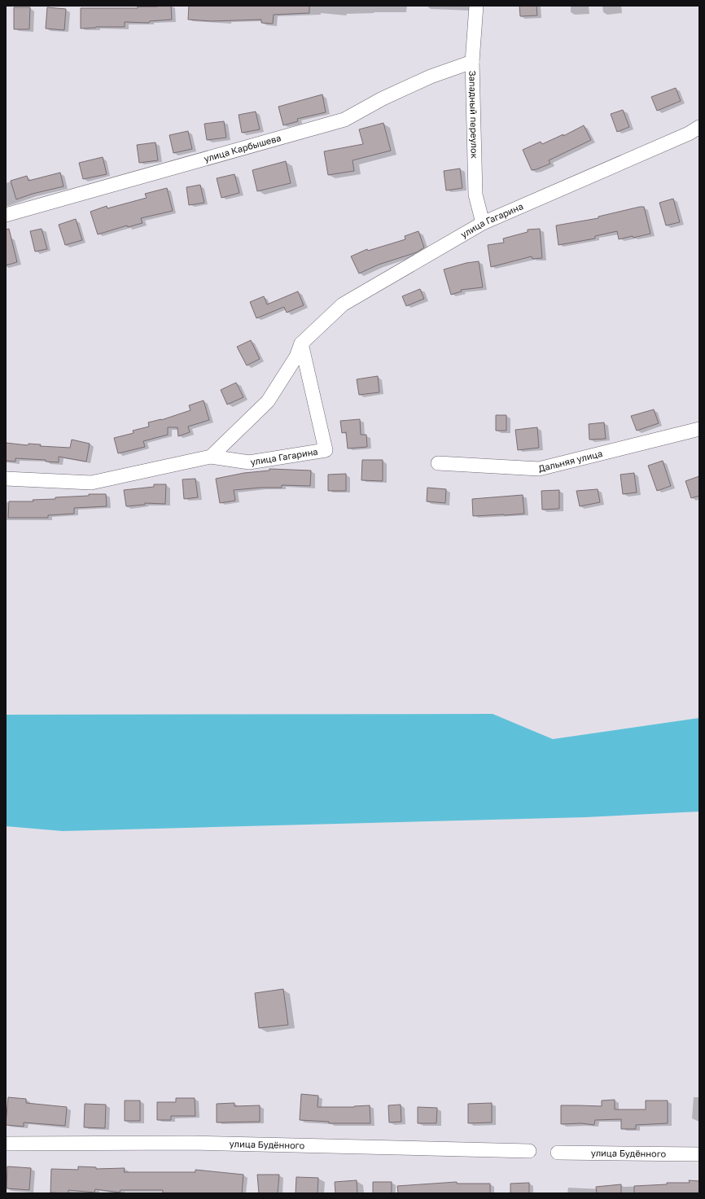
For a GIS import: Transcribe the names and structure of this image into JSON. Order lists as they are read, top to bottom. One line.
{"streets":{"street":["Западный переулок","улица Карбышева","улица Гагарина","Дальняя улица","улица Будённого"]},"crossings":[["Западный переулок","улица Карбышева"],["Западный переулок","улица Гагарина"]]}
